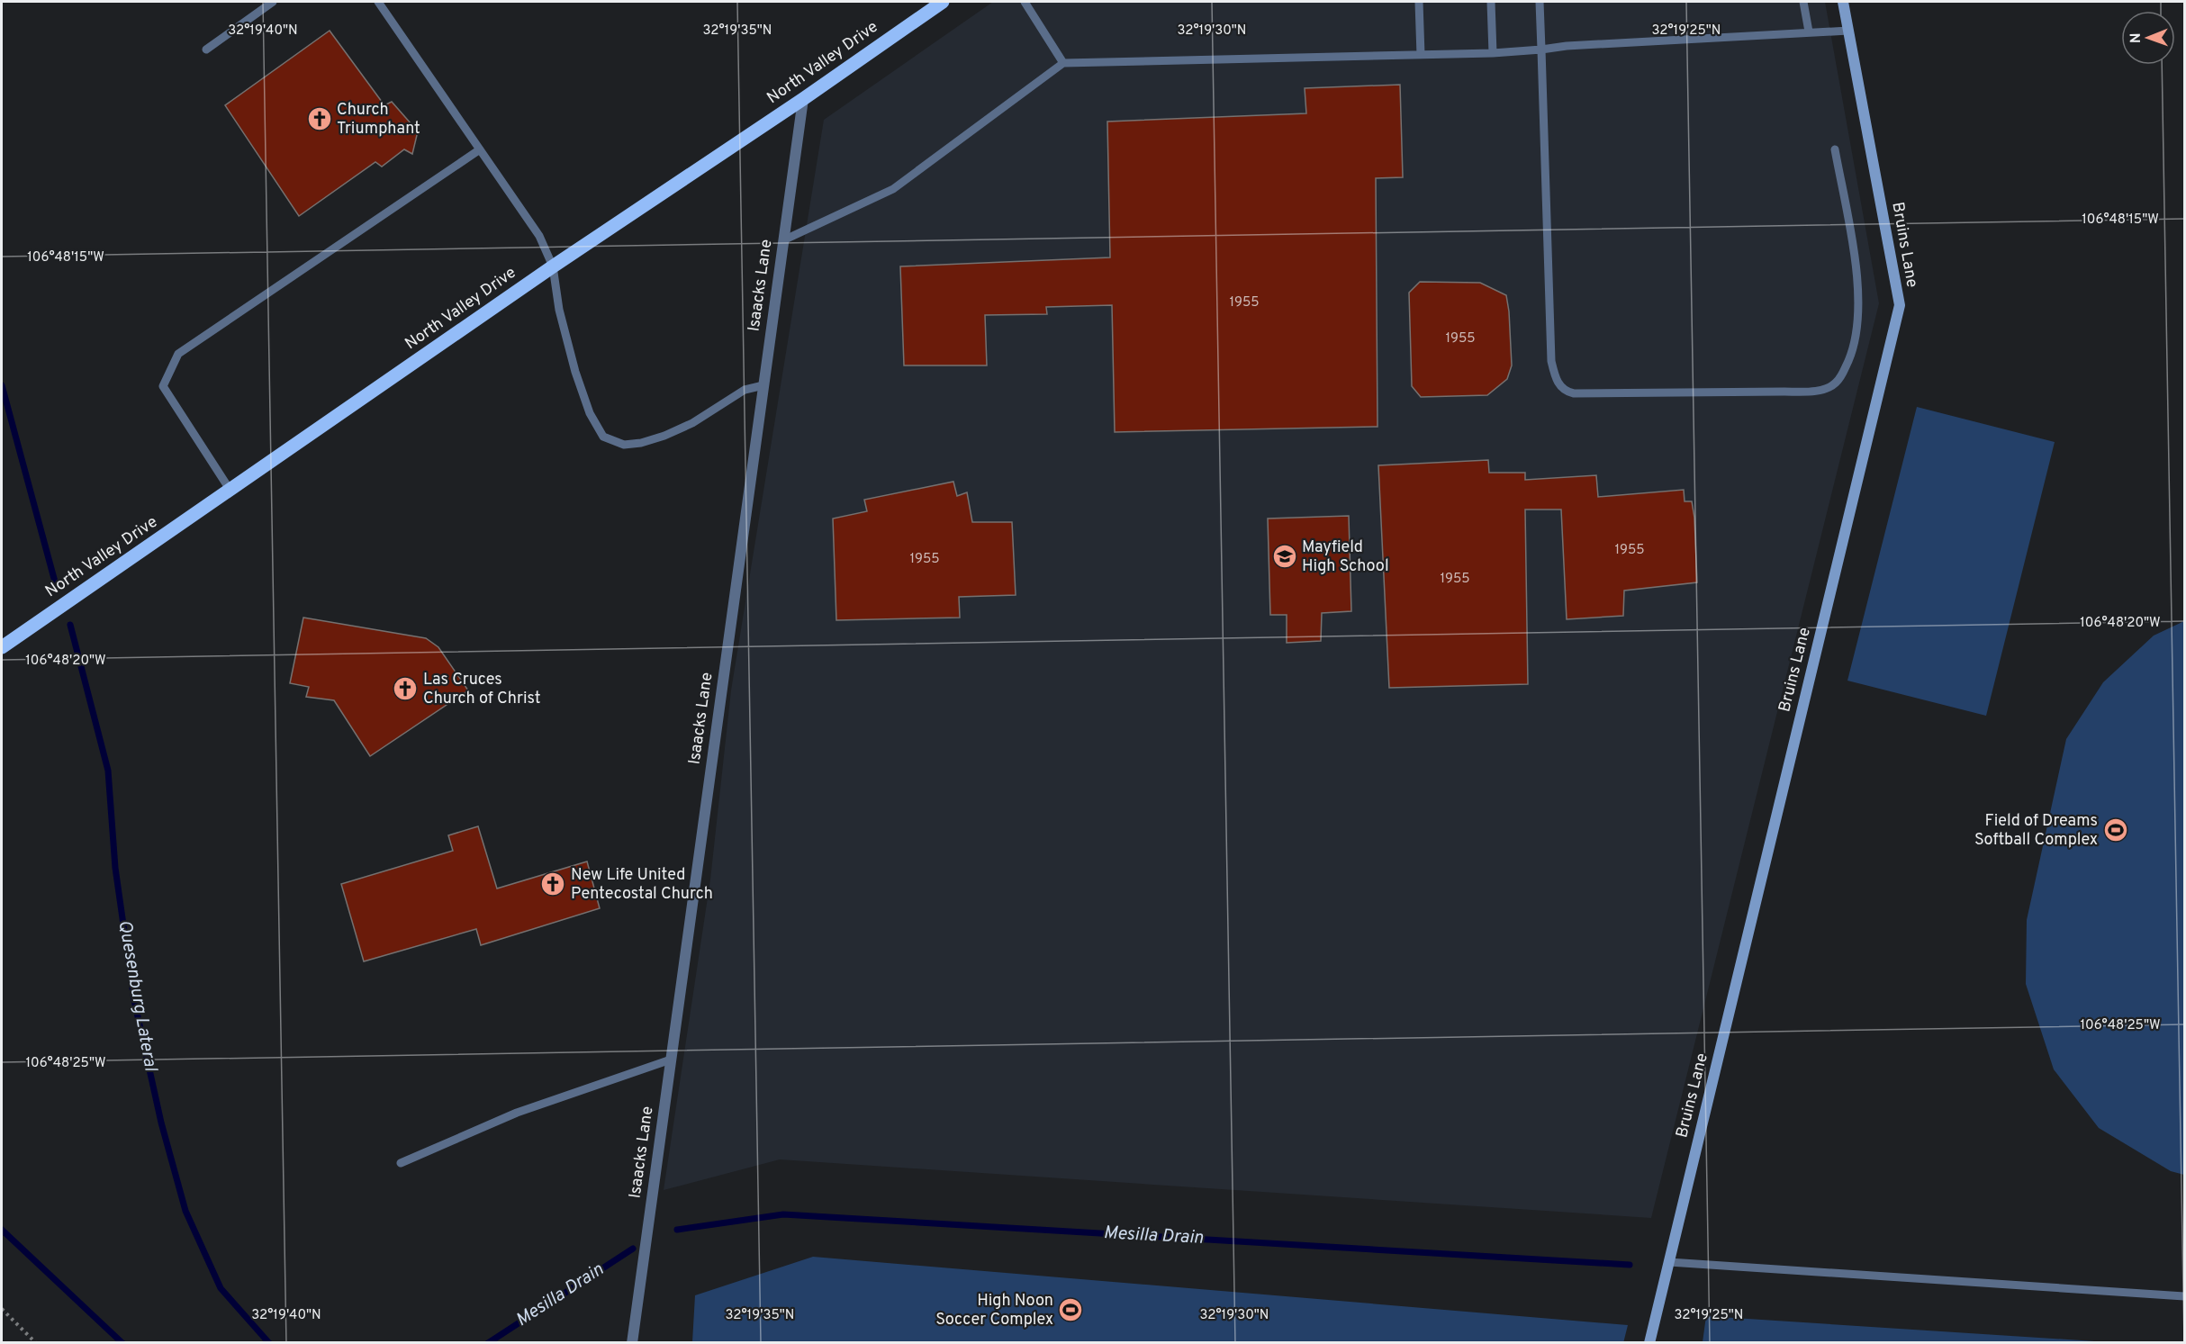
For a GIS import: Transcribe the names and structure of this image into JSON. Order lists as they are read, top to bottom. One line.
{"streets":{"main road":["North Valley Drive"],"street":["Bruins Lane","Isaacks Lane"]},"crossings":[["North Valley Drive","Isaacks Lane"]],"water":["Quesenburg Lateral","Mesilla Drain"],"places":{"church":["Church Triumphant","Las Cruces Church of Christ","New Life United Pentecostal Church"],"school or university":["Mayfield High School"],"sports":["Field of Dreams Softball Complex","High Noon Soccer Complex"]},"house_numbers":["1955","1955","1955","1955","1955"],"north":"left","coordinates":["32°19'40\"N","32°19'35\"N","32°19'30\"N","32°19'25\"N","106°48'15\"W","106°48'20\"W","106°48'25\"W"]}
